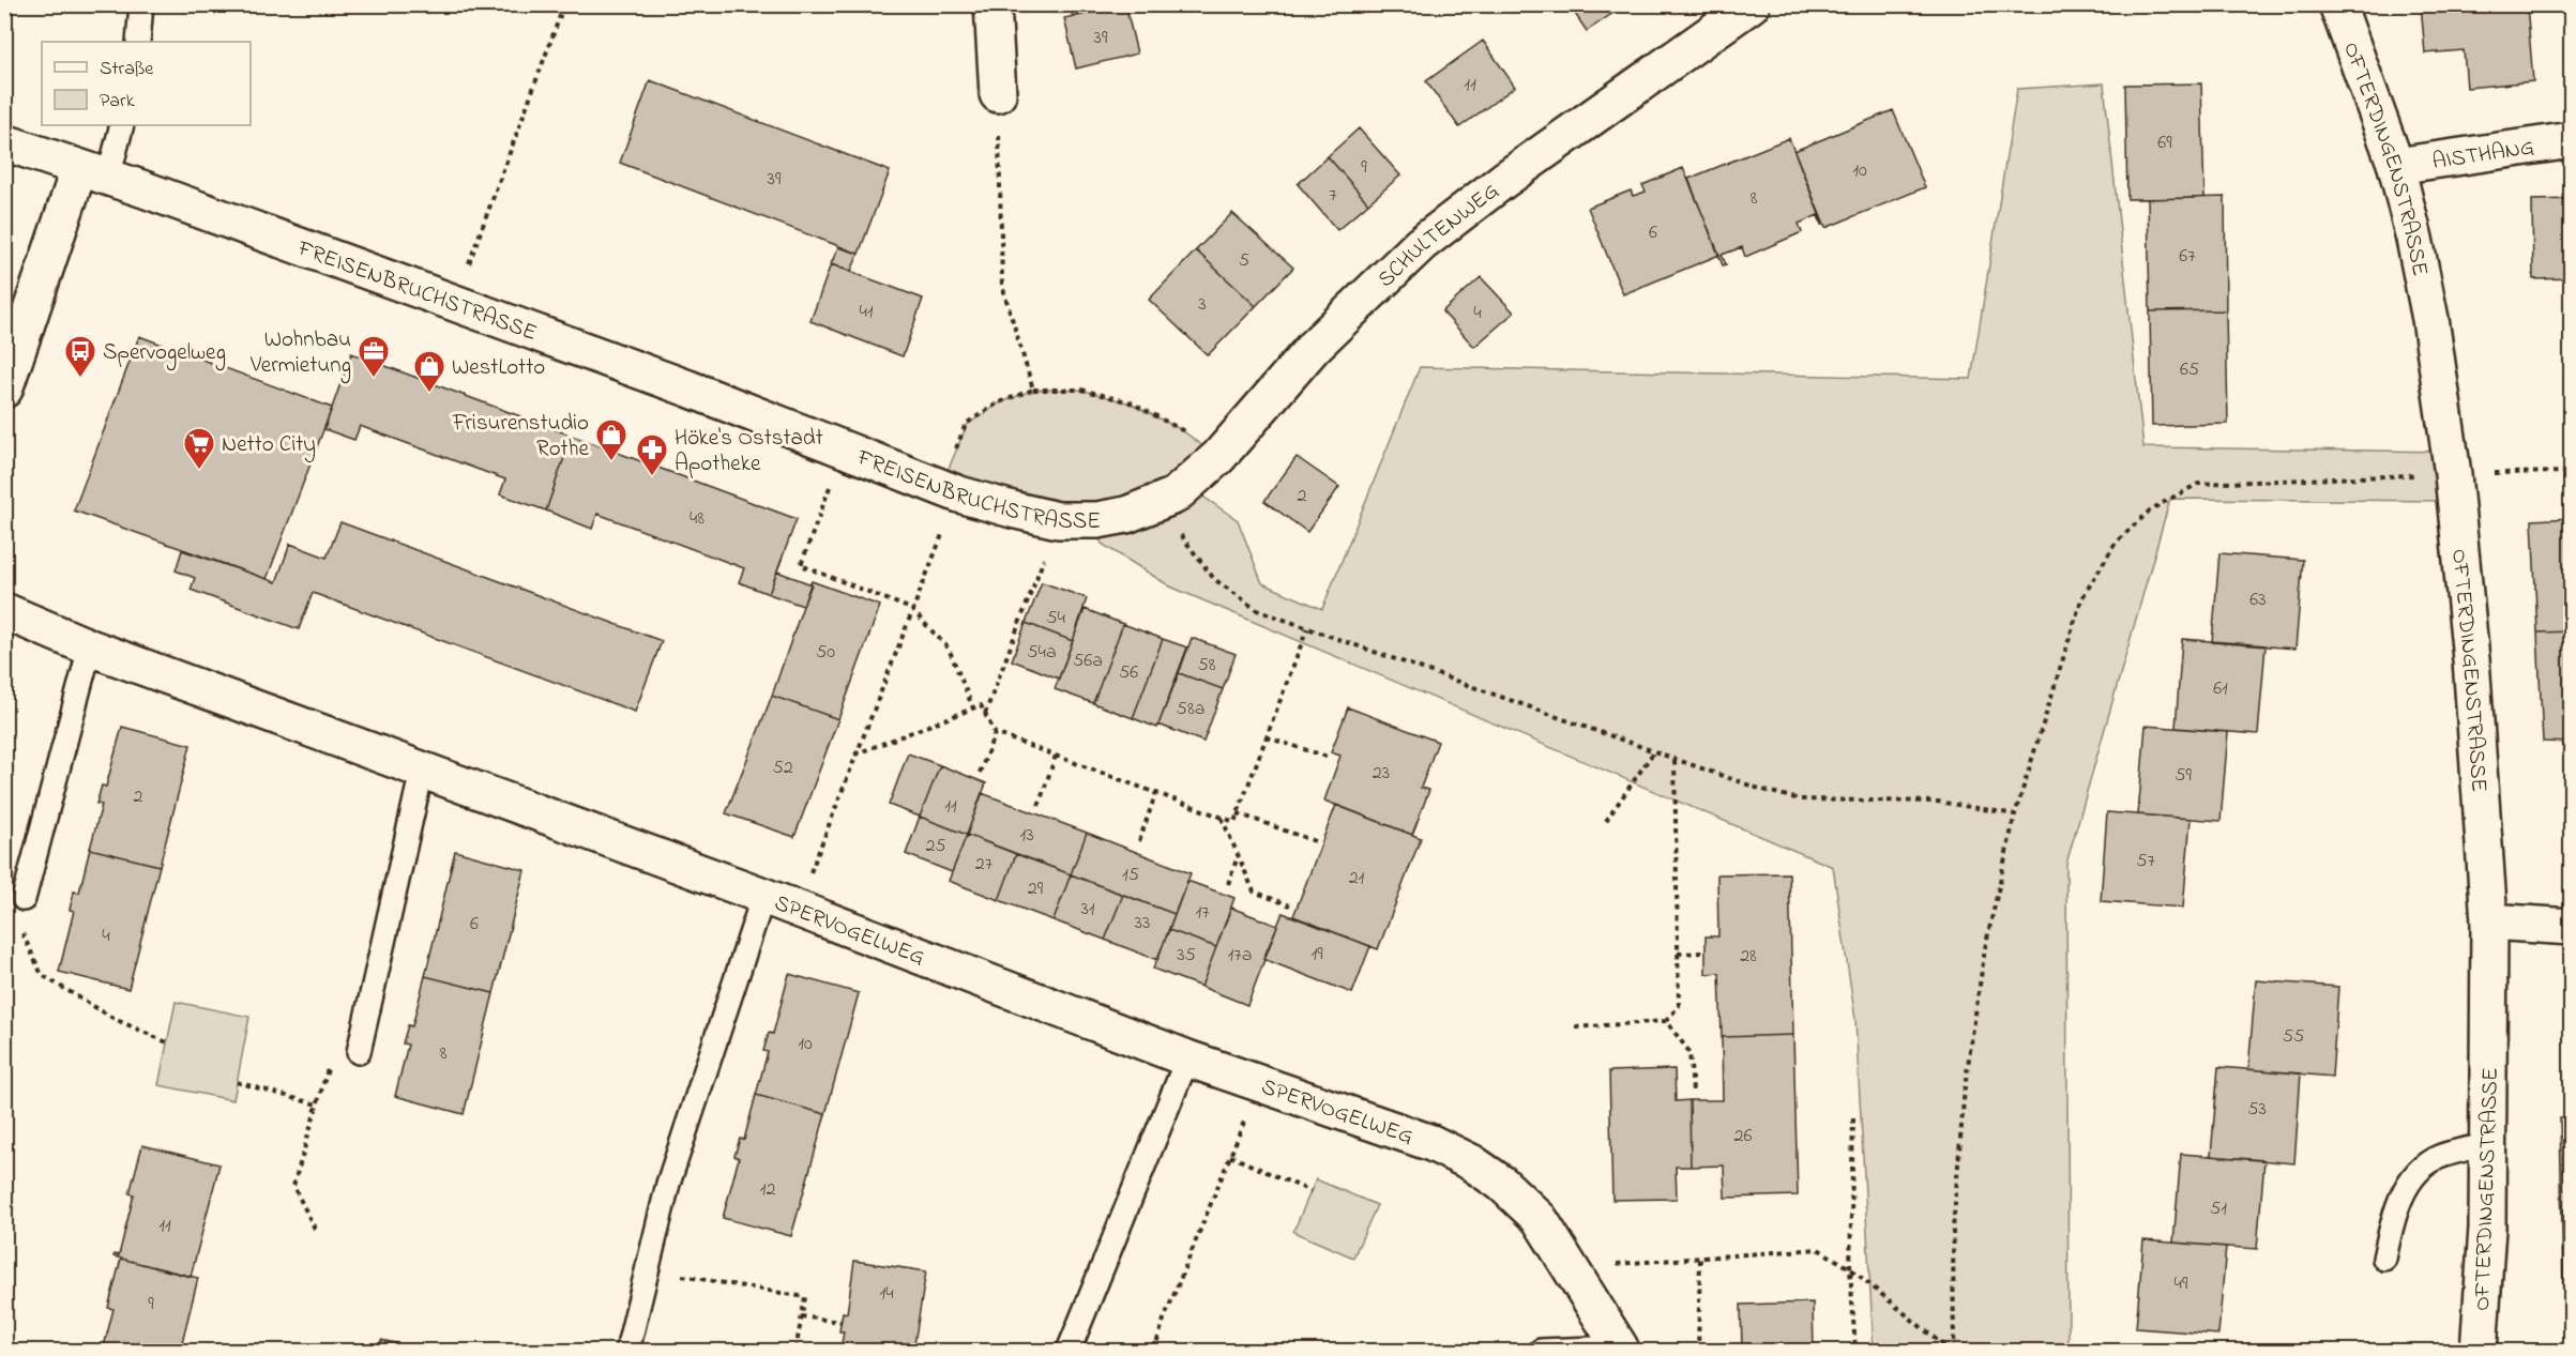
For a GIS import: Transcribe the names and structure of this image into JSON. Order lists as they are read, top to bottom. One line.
{"streets":{"street":["AISTHANG","OFTERDINGENSTRASSE","SCHULTENWEG","FREISENBRUCHSTRASSE","SPERVOGELWEG"]},"crossings":[["AISTHANG","OFTERDINGENSTRASSE"],["SCHULTENWEG","FREISENBRUCHSTRASSE"]],"places":{"bus stop":["Spervogelweg"],"office":["Wohnbau Vermietung"],"shop":["WestLotto","Frisurenstudio Rothe"],"supermarket":["Netto City"],"pharmacy":["Höke's Oststadt Apotheke"]},"house_numbers":["39","11","69","9","10","39","7","8","6","67","5","3","41","4","65","2","48","63","54","50","54a","56a","58","56","61","58a","52","23","59","2","11","13","25","57","27","15","21","29","31","17","33","6","4","19","35","17a","28","55","10","8","53","26","12","51","11","49","14","9"],"legend":["Straße","Park"]}
